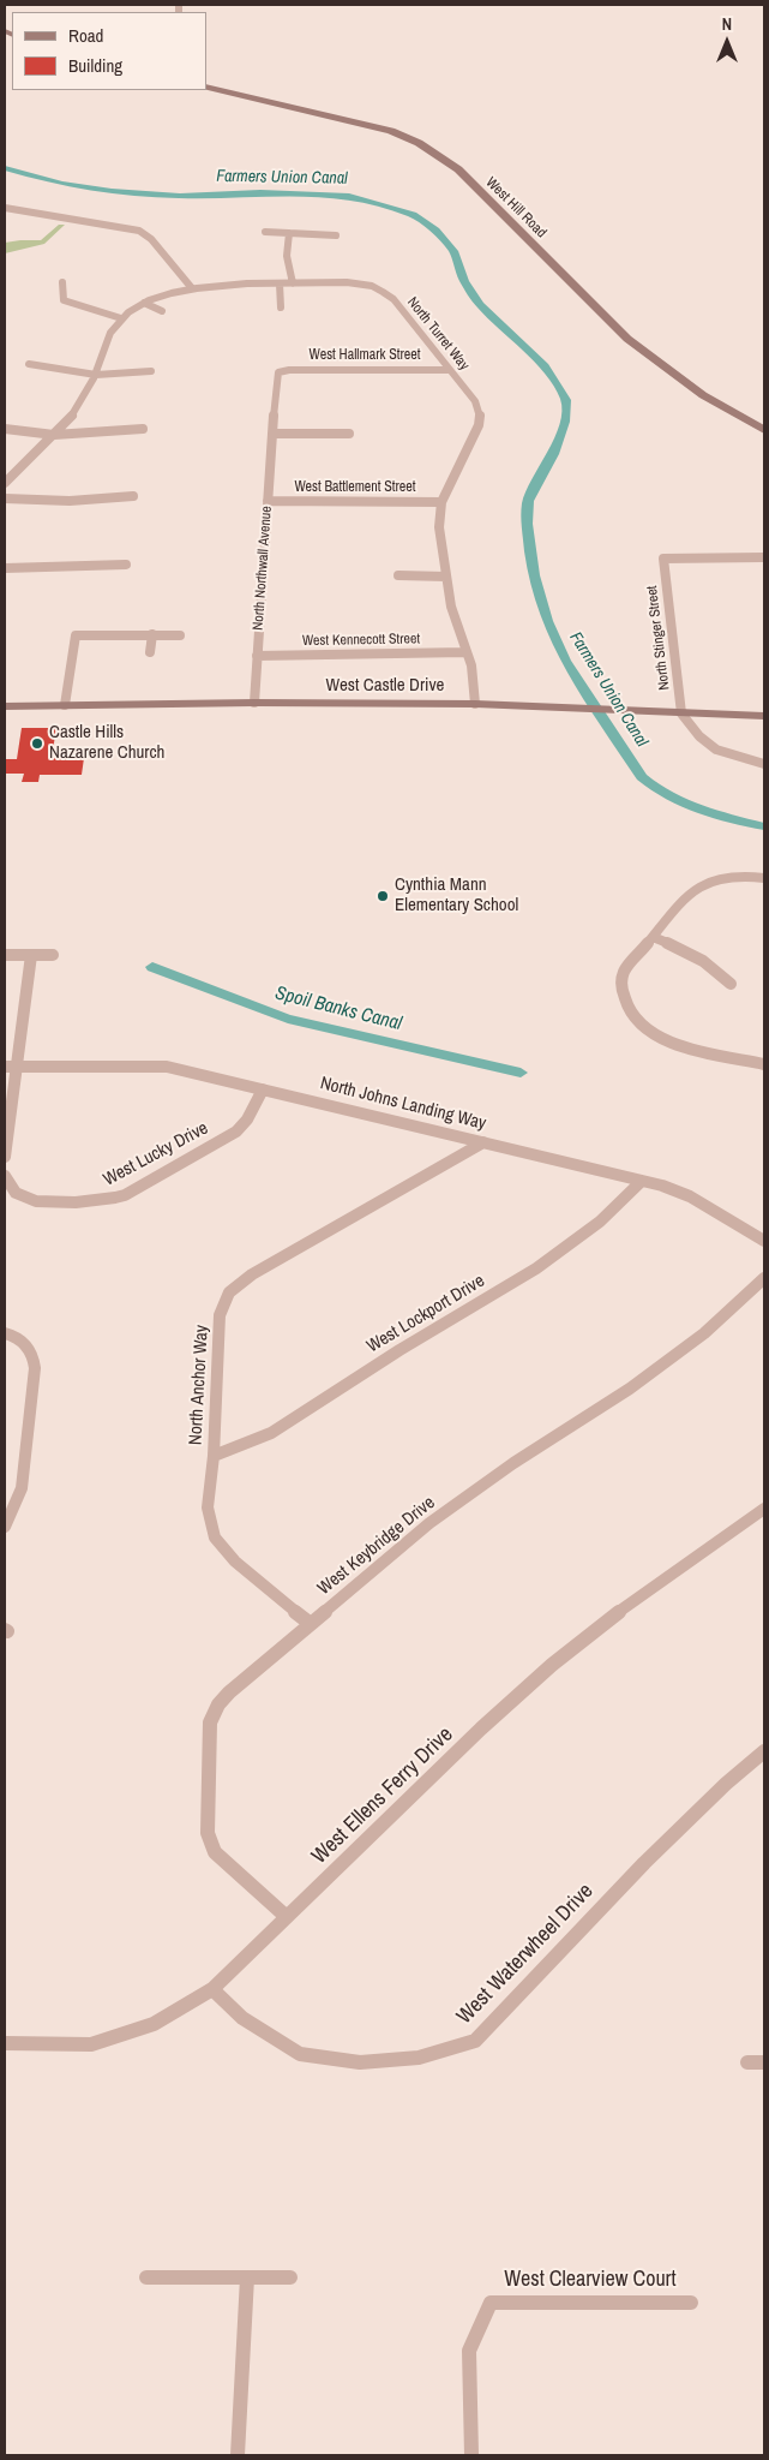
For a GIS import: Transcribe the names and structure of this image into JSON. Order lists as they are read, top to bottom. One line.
{"streets":{"street":["West Hill Road","North Turret Way","West Hallmark Street","West Battlement Street","North Northwall Avenue","North Stinger Street","West Kennecott Street","West Castle Drive","North Johns Landing Way","West Lucky Drive","West Lockport Drive","North Anchor Way","West Keybridge Drive","West Ellens Ferry Drive","West Waterwheel Drive","West Clearview Court"]},"crossings":[["North Turret Way","West Hallmark Street"],["North Turret Way","West Battlement Street"],["North Turret Way","West Kennecott Street"],["North Turret Way","West Castle Drive"],["West Hallmark Street","North Northwall Avenue"],["West Battlement Street","North Northwall Avenue"],["North Northwall Avenue","West Kennecott Street"],["North Northwall Avenue","West Castle Drive"],["North Stinger Street","West Castle Drive"],["North Johns Landing Way","West Lucky Drive"],["North Johns Landing Way","West Lockport Drive"],["North Johns Landing Way","North Anchor Way"],["West Lockport Drive","North Anchor Way"],["North Anchor Way","West Keybridge Drive"],["West Keybridge Drive","West Ellens Ferry Drive"],["West Ellens Ferry Drive","West Waterwheel Drive"]],"water":["Farmers Union Canal","Spoil Banks Canal"],"places":["Castle Hills Nazarene Church","Cynthia Mann Elementary School"],"legend":["Road","Building"],"north":"top"}
